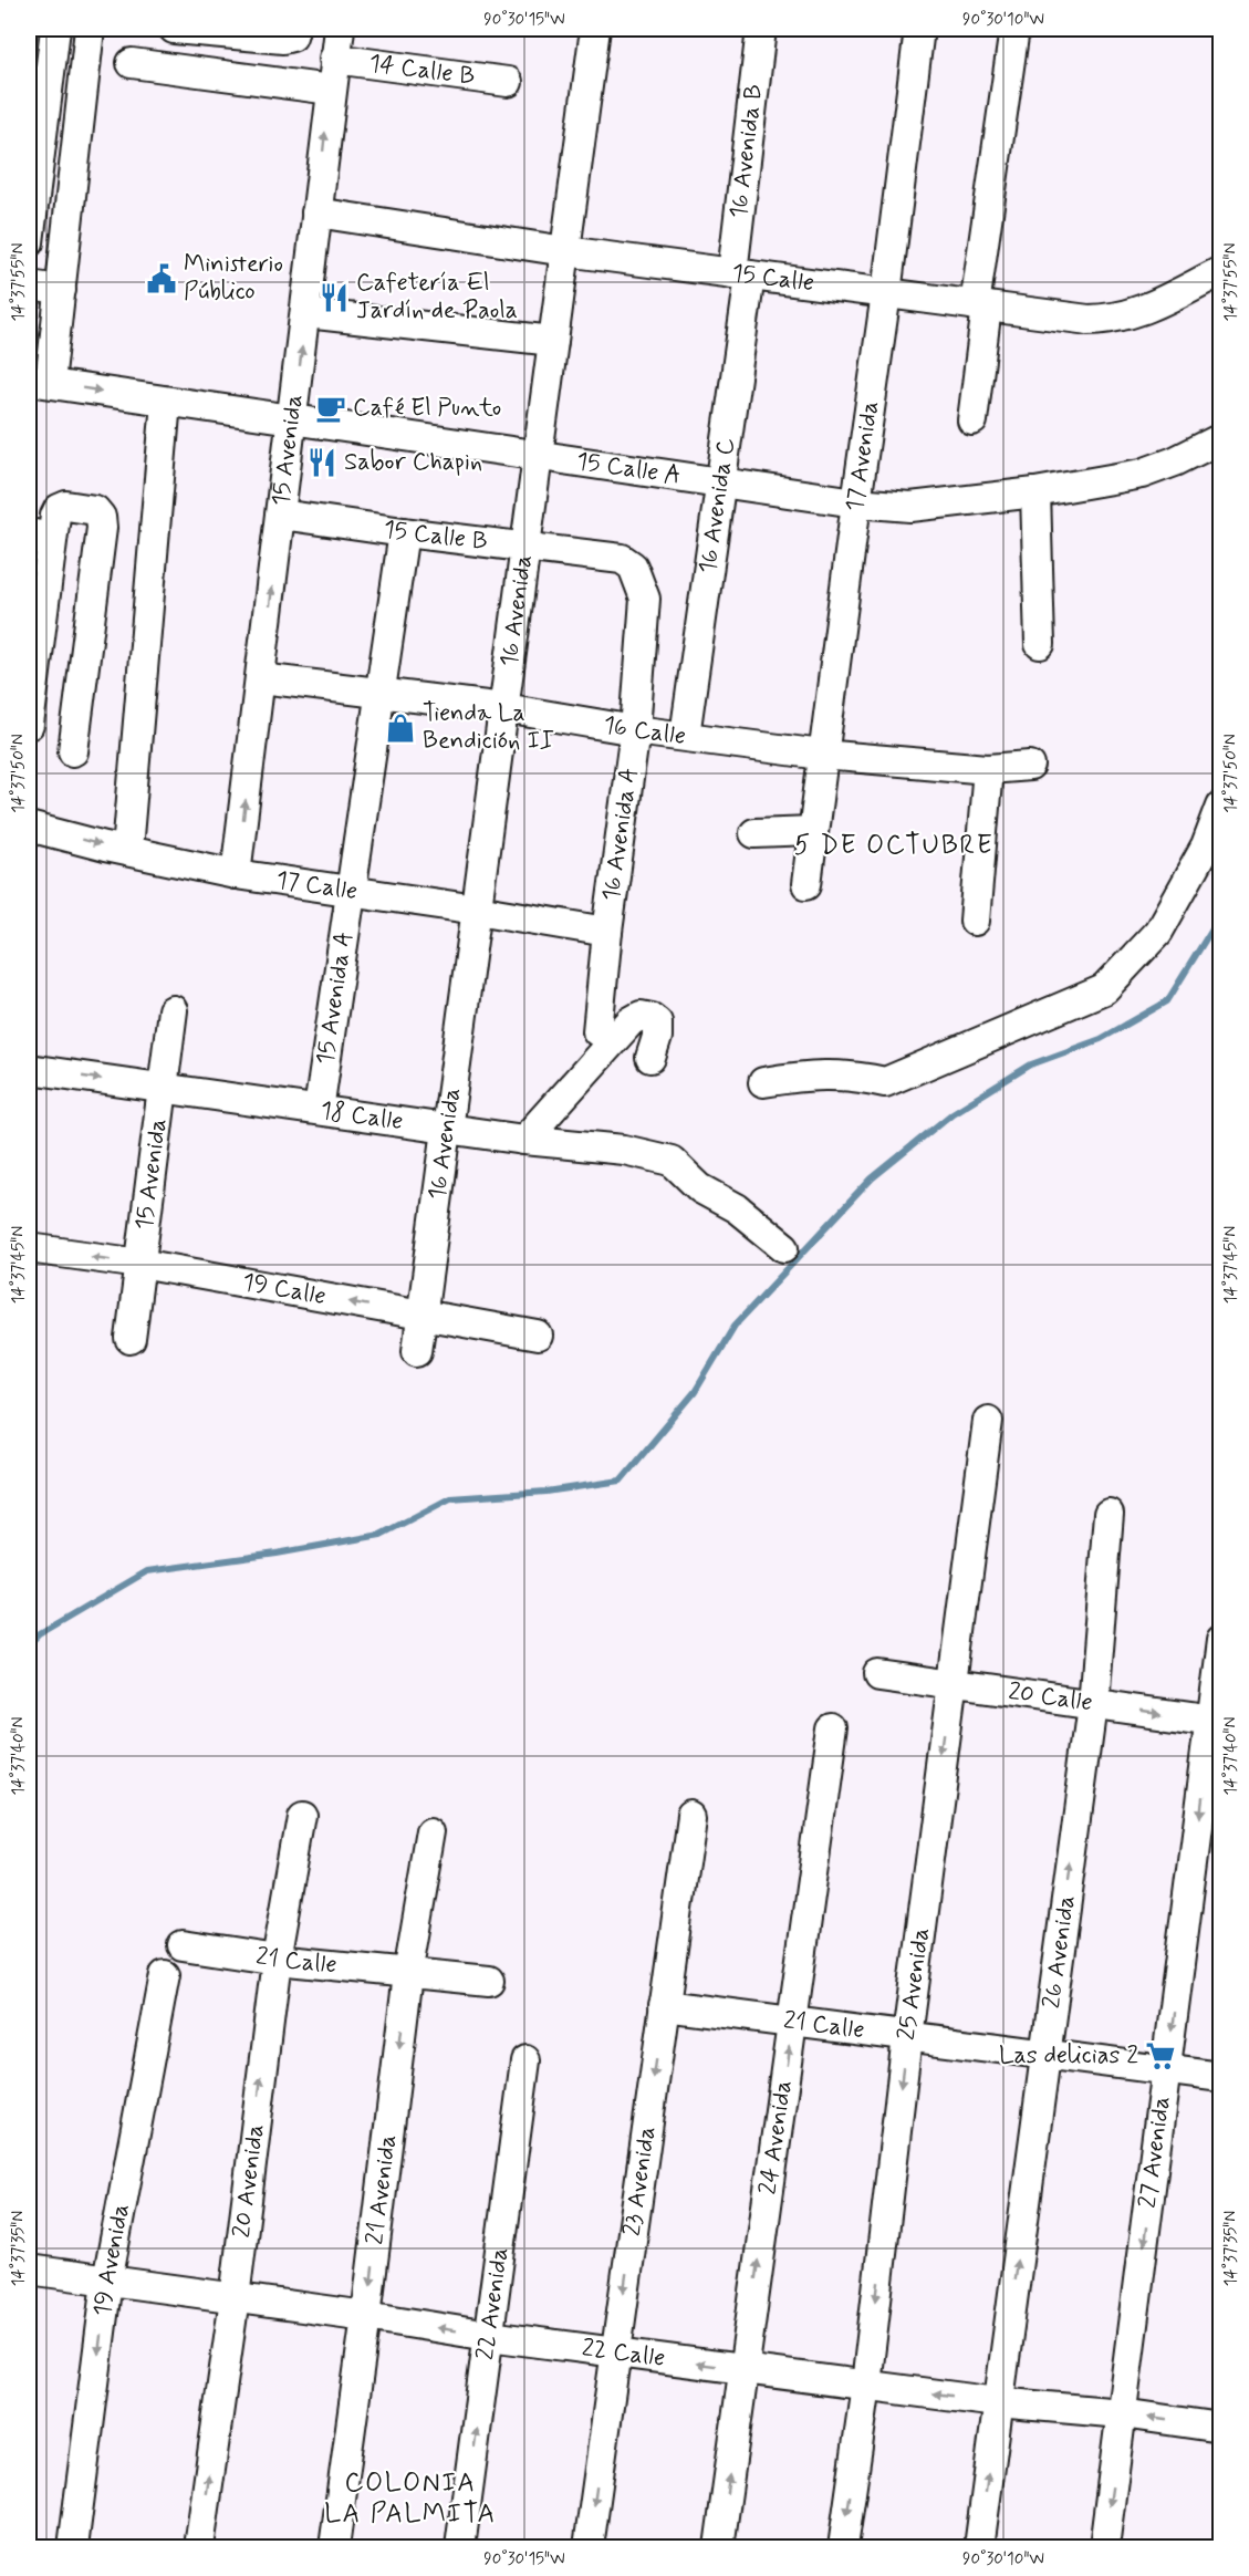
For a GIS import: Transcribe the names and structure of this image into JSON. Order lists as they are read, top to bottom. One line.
{"streets":{"street":["14 Calle B","16 Avenida B","15 Calle","15 Avenida","17 Avenida","15 Calle A","16 Avenida C","15 Calle B","16 Avenida","16 Calle","16 Avenida A","17 Calle","15 Avenida A","18 Calle","19 Calle","20 Calle","26 Avenida","21 Calle","25 Avenida","24 Avenida","27 Avenida","20 Avenida","23 Avenida","21 Avenida","19 Avenida","22 Avenida","22 Calle"]},"crossings":[["14 Calle B","15 Avenida"],["16 Avenida B","15 Calle"],["16 Avenida B","16 Avenida C"],["15 Calle","15 Avenida"],["15 Calle","17 Avenida"],["15 Calle","16 Avenida C"],["15 Calle","16 Avenida"],["15 Avenida","15 Calle A"],["15 Avenida","15 Calle B"],["15 Avenida","16 Calle"],["15 Avenida","17 Calle"],["15 Avenida","18 Calle"],["15 Avenida","19 Calle"],["17 Avenida","15 Calle A"],["17 Avenida","16 Calle"],["15 Calle A","16 Avenida C"],["15 Calle A","16 Avenida"],["16 Avenida C","16 Calle"],["15 Calle B","16 Avenida"],["15 Calle B","16 Avenida A"],["15 Calle B","15 Avenida A"],["16 Avenida","16 Calle"],["16 Avenida","17 Calle"],["16 Avenida","18 Calle"],["16 Avenida","19 Calle"],["16 Calle","16 Avenida A"],["16 Calle","15 Avenida A"],["16 Avenida A","17 Calle"],["17 Calle","15 Avenida A"],["15 Avenida A","18 Calle"],["20 Calle","26 Avenida"],["20 Calle","25 Avenida"],["20 Calle","27 Avenida"],["26 Avenida","21 Calle"],["26 Avenida","22 Calle"],["21 Calle","25 Avenida"],["21 Calle","24 Avenida"],["21 Calle","27 Avenida"],["21 Calle","20 Avenida"],["21 Calle","23 Avenida"],["21 Calle","21 Avenida"],["25 Avenida","22 Calle"],["24 Avenida","22 Calle"],["27 Avenida","22 Calle"],["20 Avenida","22 Calle"],["23 Avenida","22 Calle"],["21 Avenida","22 Calle"],["19 Avenida","22 Calle"],["22 Avenida","22 Calle"]],"one_way":["17 Calle","19 Calle","20 Calle","26 Avenida","25 Avenida","24 Avenida","27 Avenida","20 Avenida","23 Avenida","21 Avenida","19 Avenida","22 Avenida","22 Calle"],"districts":["5 DE OCTUBRE","COLONIA LA PALMITA"],"places":{"public building":["Ministerio Público"],"restaurant":["Cafetería El Jardín de Paola","Sabor Chapin"],"cafe":["Café El Punto"],"shop":["Tienda La Bendición II"],"supermarket":["Las delicias 2"]},"coordinates":["90°30'15\"W","90°30'10\"W","14°37'55\"N","14°37'50\"N","14°37'45\"N","14°37'40\"N","14°37'35\"N"]}
